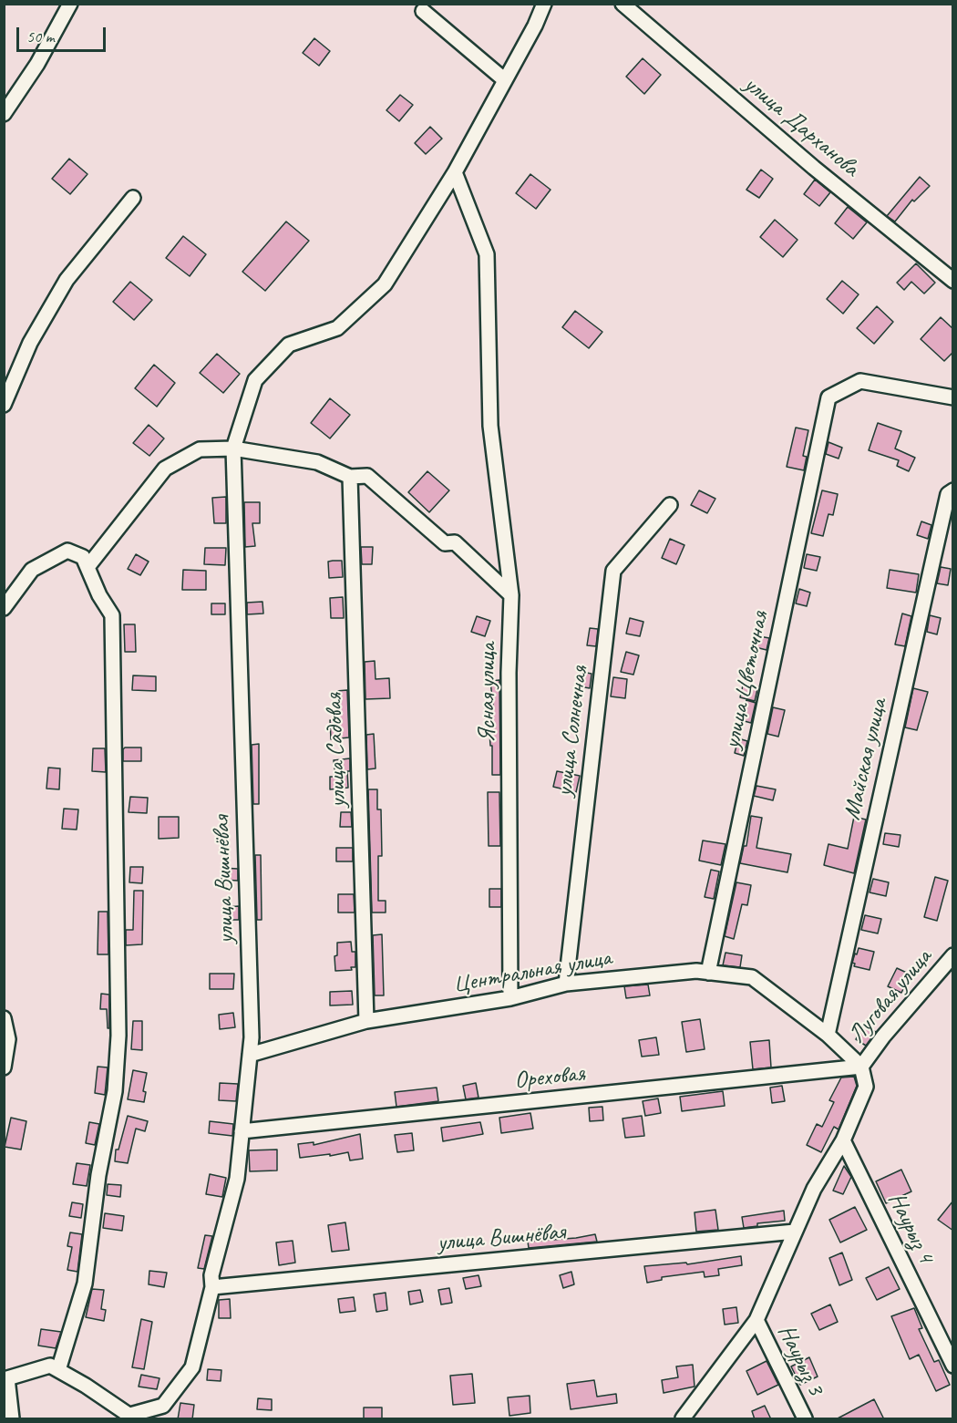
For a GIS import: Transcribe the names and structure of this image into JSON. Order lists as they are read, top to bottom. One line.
{"streets":{"street":["улица Дарханова","улица Цветочная","Ясная улица","улица Солнечная","улица Садовая","Майская улица","улица Вишнёвая","Центральная улица","Луговая улица","Ореховая","Наурыз 4","Наурыз 3"]},"crossings":[["улица Цветочная","Центральная улица"],["Ясная улица","Центральная улица"],["улица Солнечная","Центральная улица"],["улица Садовая","Центральная улица"],["Майская улица","Центральная улица"],["улица Вишнёвая","Центральная улица"],["улица Вишнёвая","Ореховая"],["Центральная улица","Луговая улица"],["Центральная улица","Ореховая"],["Луговая улица","Ореховая"]],"scale_bar":"50 m"}
